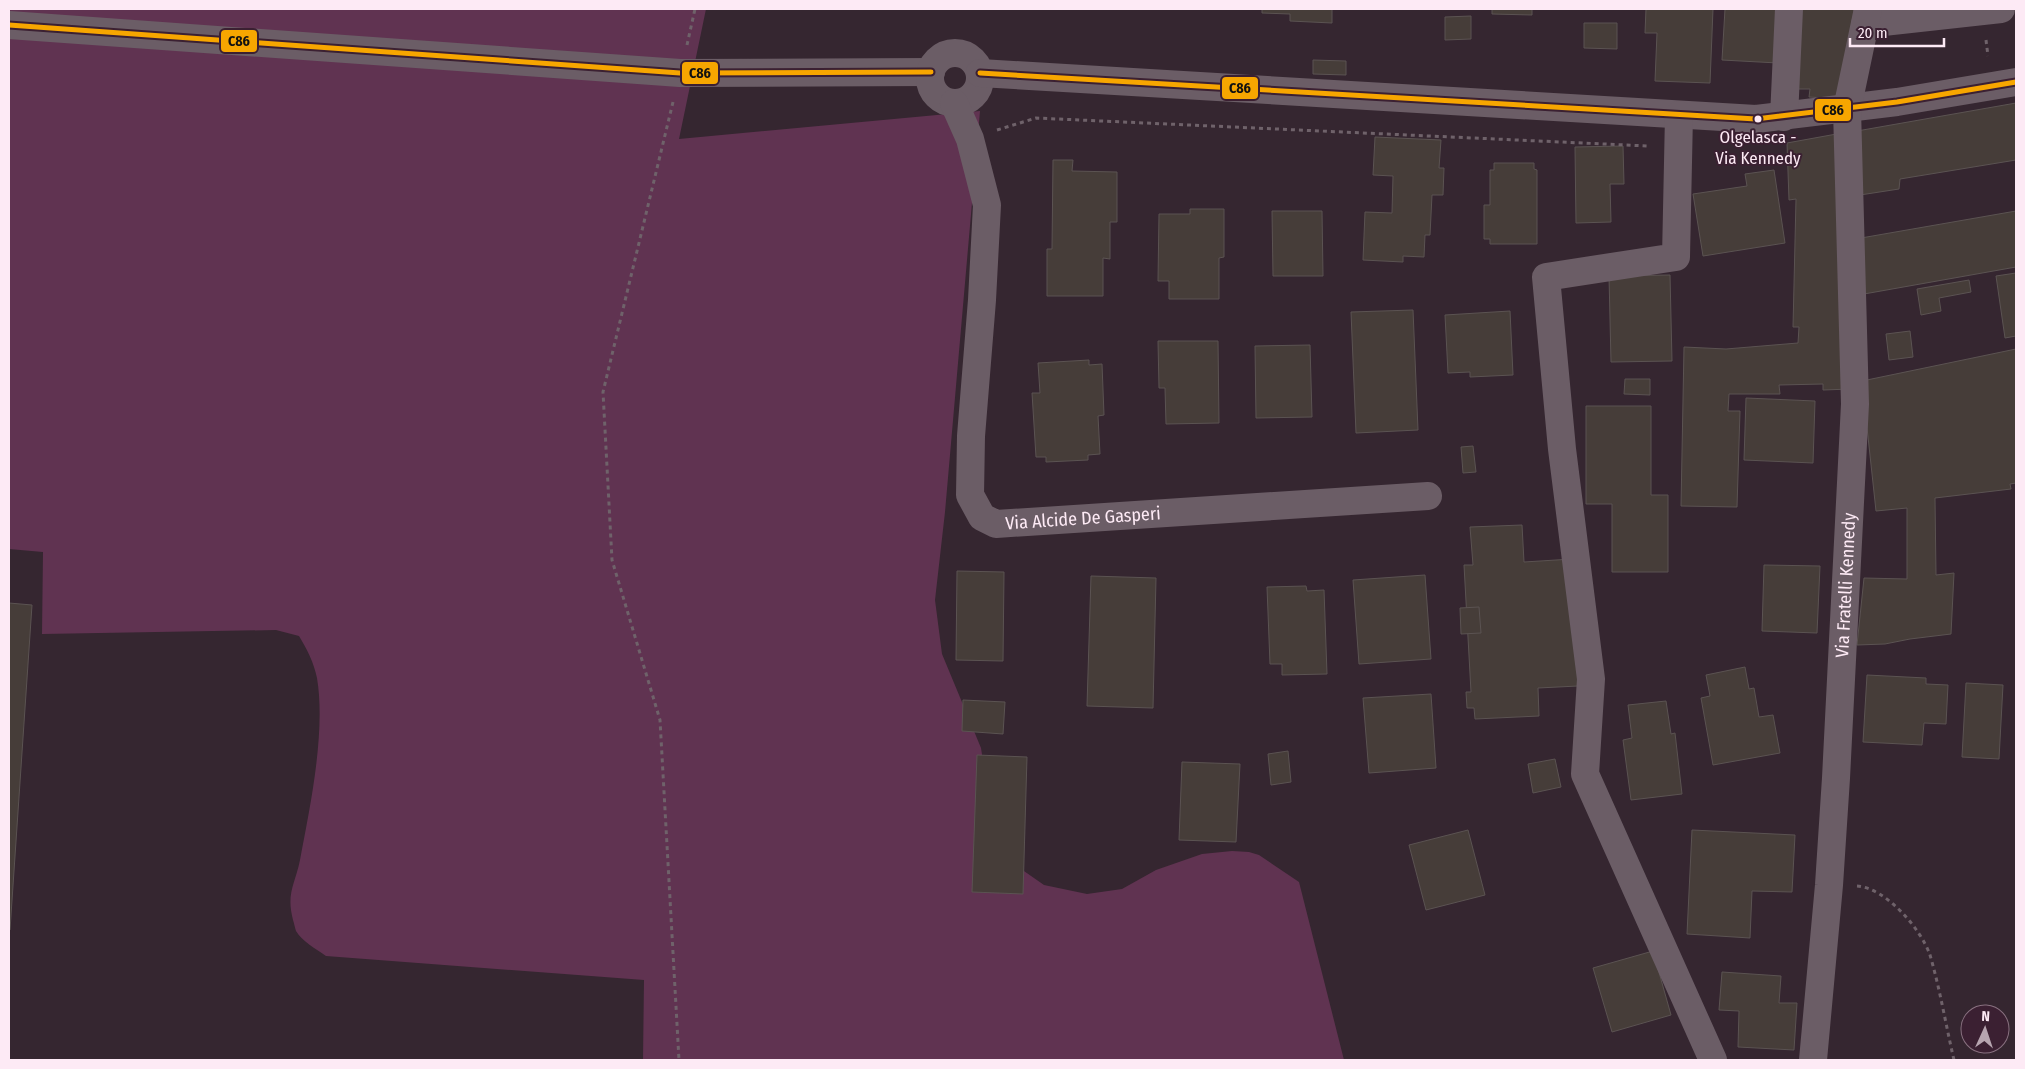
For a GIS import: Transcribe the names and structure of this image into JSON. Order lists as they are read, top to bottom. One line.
{"streets":{"street":["Via Alcide De Gasperi","Via Fratelli Kennedy"]},"places":["Olgelasca - Via Kennedy"],"lines":["transit line C86"],"scale_bar":"20 m","north":"top"}
